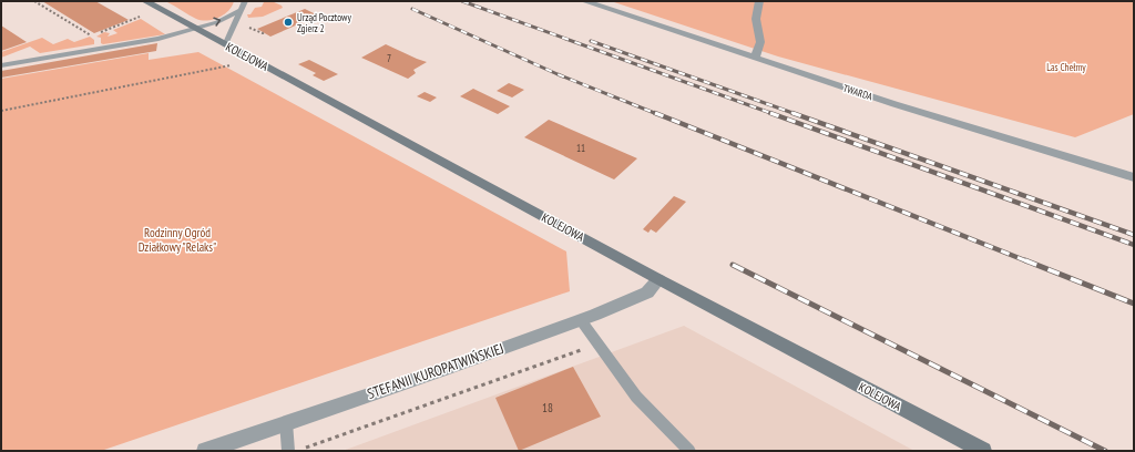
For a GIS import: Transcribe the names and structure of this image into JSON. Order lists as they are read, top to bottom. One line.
{"streets":{"street":["KOLEJOWA","TWARDA","STEFANII KUROPATWIŃSKIEJ"]},"crossings":[["KOLEJOWA","STEFANII KUROPATWIŃSKIEJ"]],"parks":["Las Chełmy","Rodzinny Ogród Działkowy \"Relaks\""],"places":["Urząd Pocztowy Zgierz 2"],"house_numbers":["7","11","18"]}
